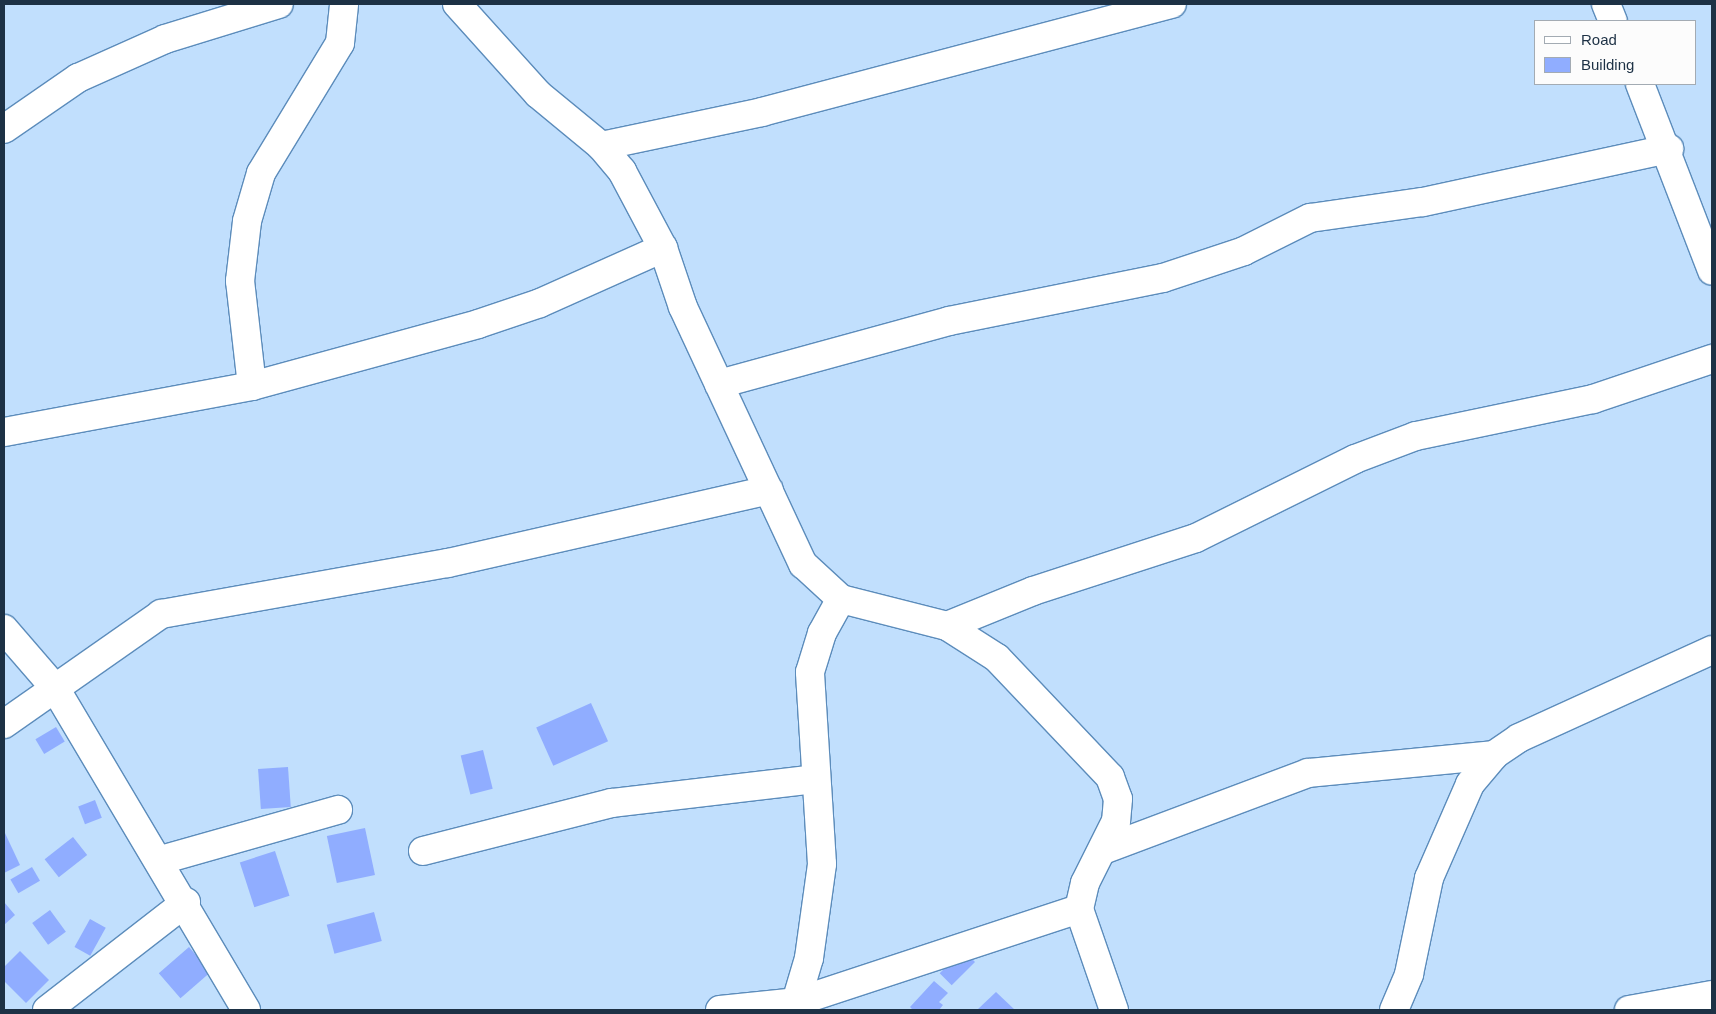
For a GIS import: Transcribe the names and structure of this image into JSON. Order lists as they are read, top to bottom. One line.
{"legend":["Road","Building"]}
